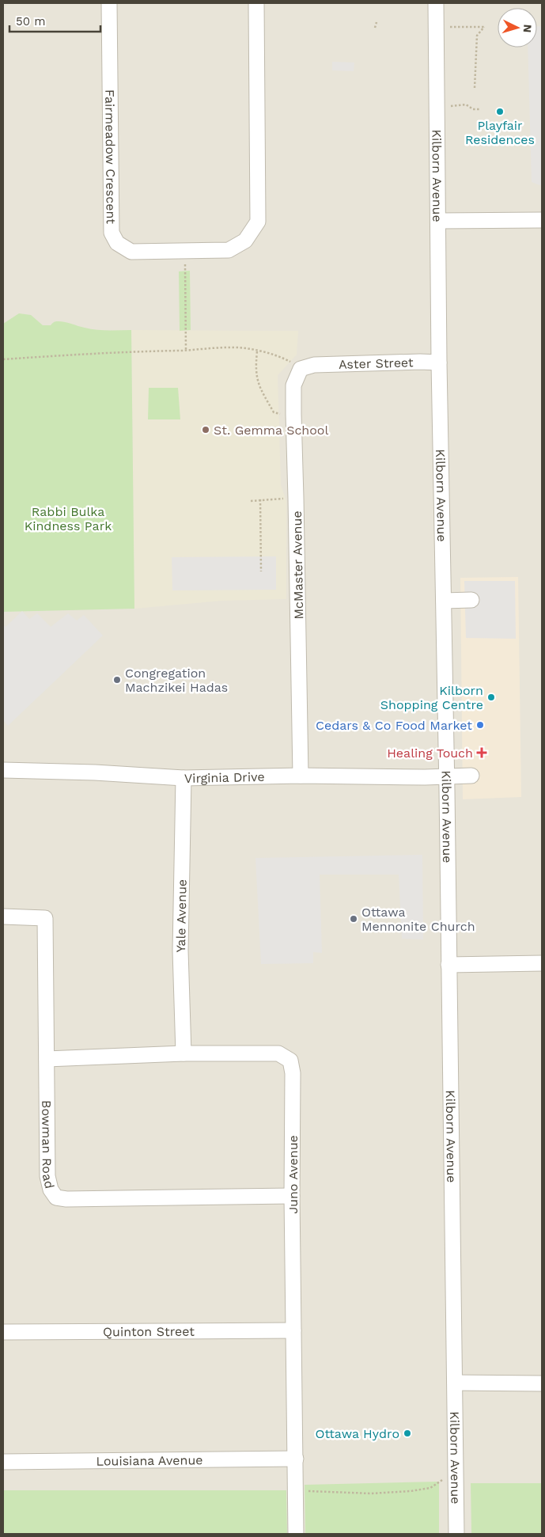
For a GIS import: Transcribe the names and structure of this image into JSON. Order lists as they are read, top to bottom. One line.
{"streets":{"street":["Fairmeadow Crescent","Kilborn Avenue","Aster Street","McMaster Avenue","Virginia Drive","Yale Avenue","Bowman Road","Juno Avenue","Quinton Street","Louisiana Avenue"]},"crossings":[["Kilborn Avenue","Aster Street"],["Kilborn Avenue","Virginia Drive"],["Aster Street","McMaster Avenue"],["McMaster Avenue","Virginia Drive"],["Virginia Drive","Yale Avenue"],["Yale Avenue","Juno Avenue"],["Bowman Road","Juno Avenue"],["Juno Avenue","Quinton Street"],["Juno Avenue","Louisiana Avenue"]],"parks":["Rabbi Bulka Kindness Park"],"places":{"other":["Playfair Residences","St. Gemma School","Congregation Machzikei Hadas","Kilborn Shopping Centre","Cedars & Co Food Market","Ottawa Mennonite Church","Ottawa Hydro"],"health":["Healing Touch"]},"scale_bar":"50 m","north":"right"}
